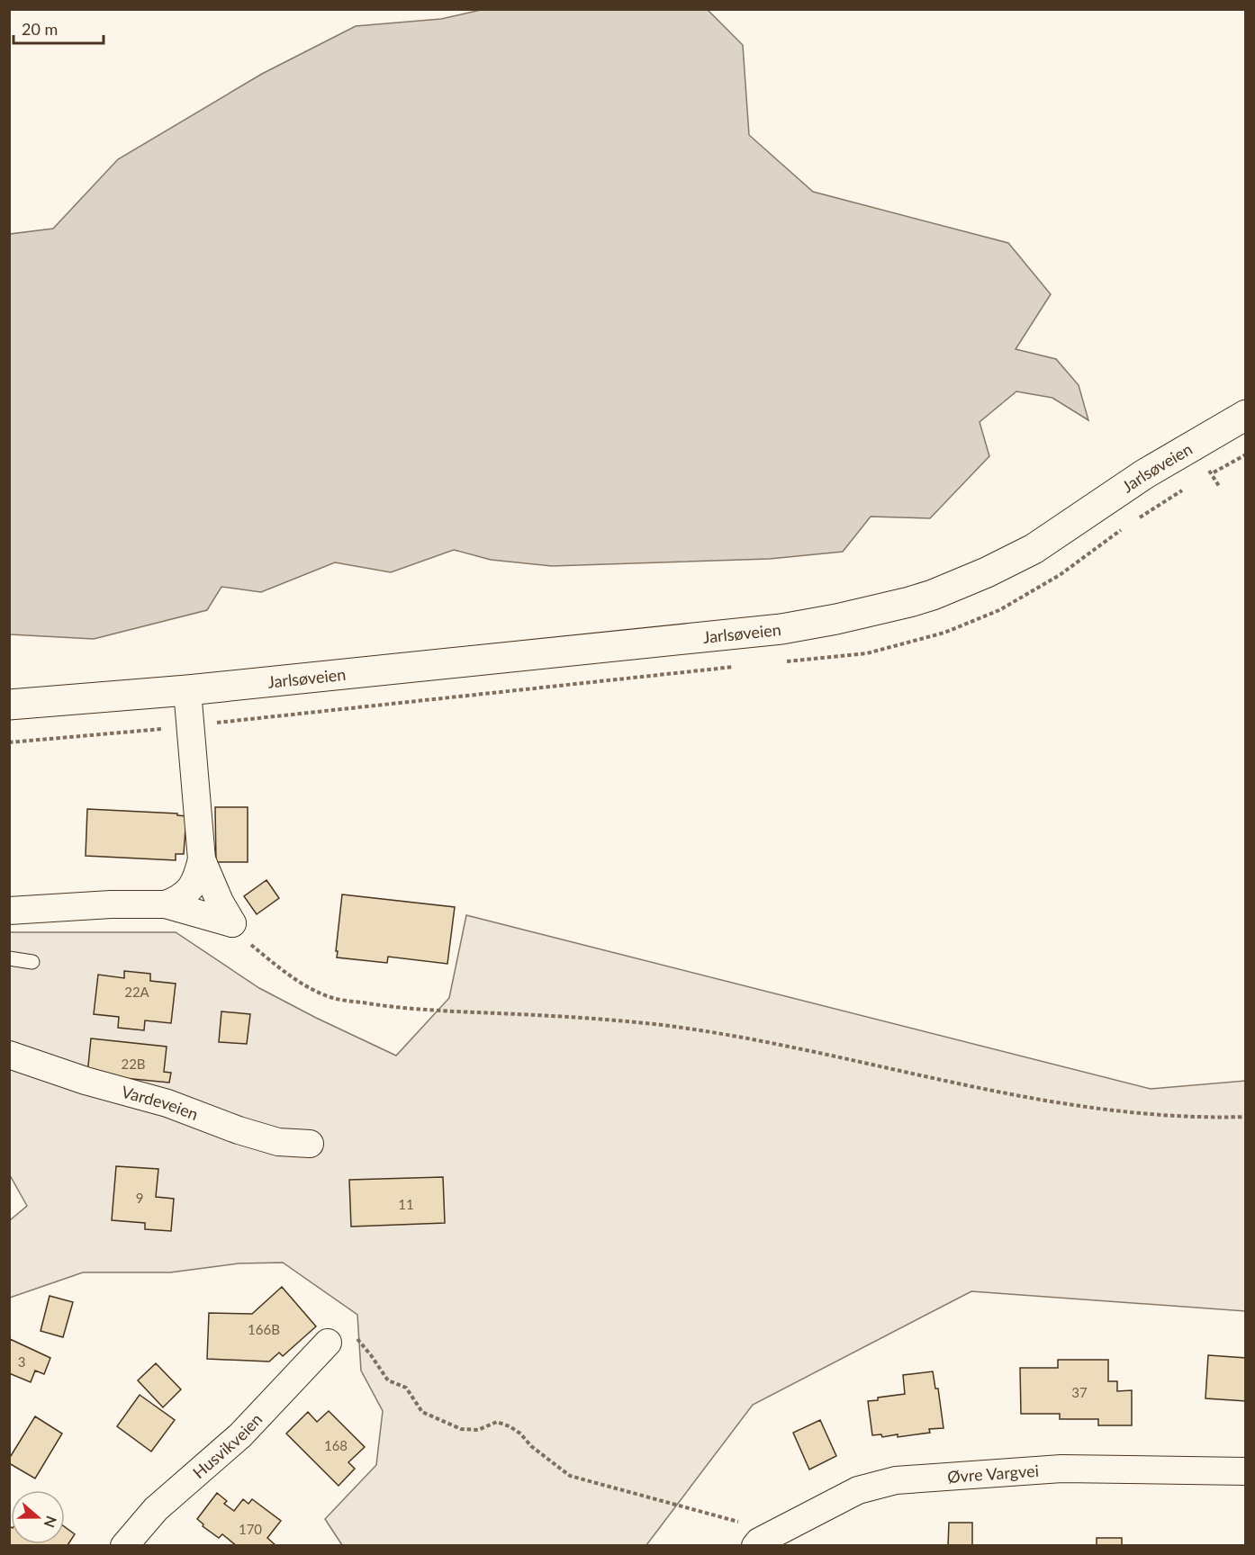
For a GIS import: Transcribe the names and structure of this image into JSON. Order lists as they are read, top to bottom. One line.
{"streets":{"street":["Jarlsøveien","Vardeveien","Husvikveien","Øvre Vargvei"]},"house_numbers":["22A","22B","9","11","166B","3","37","168","170"],"scale_bar":"20 m","north":"right"}
